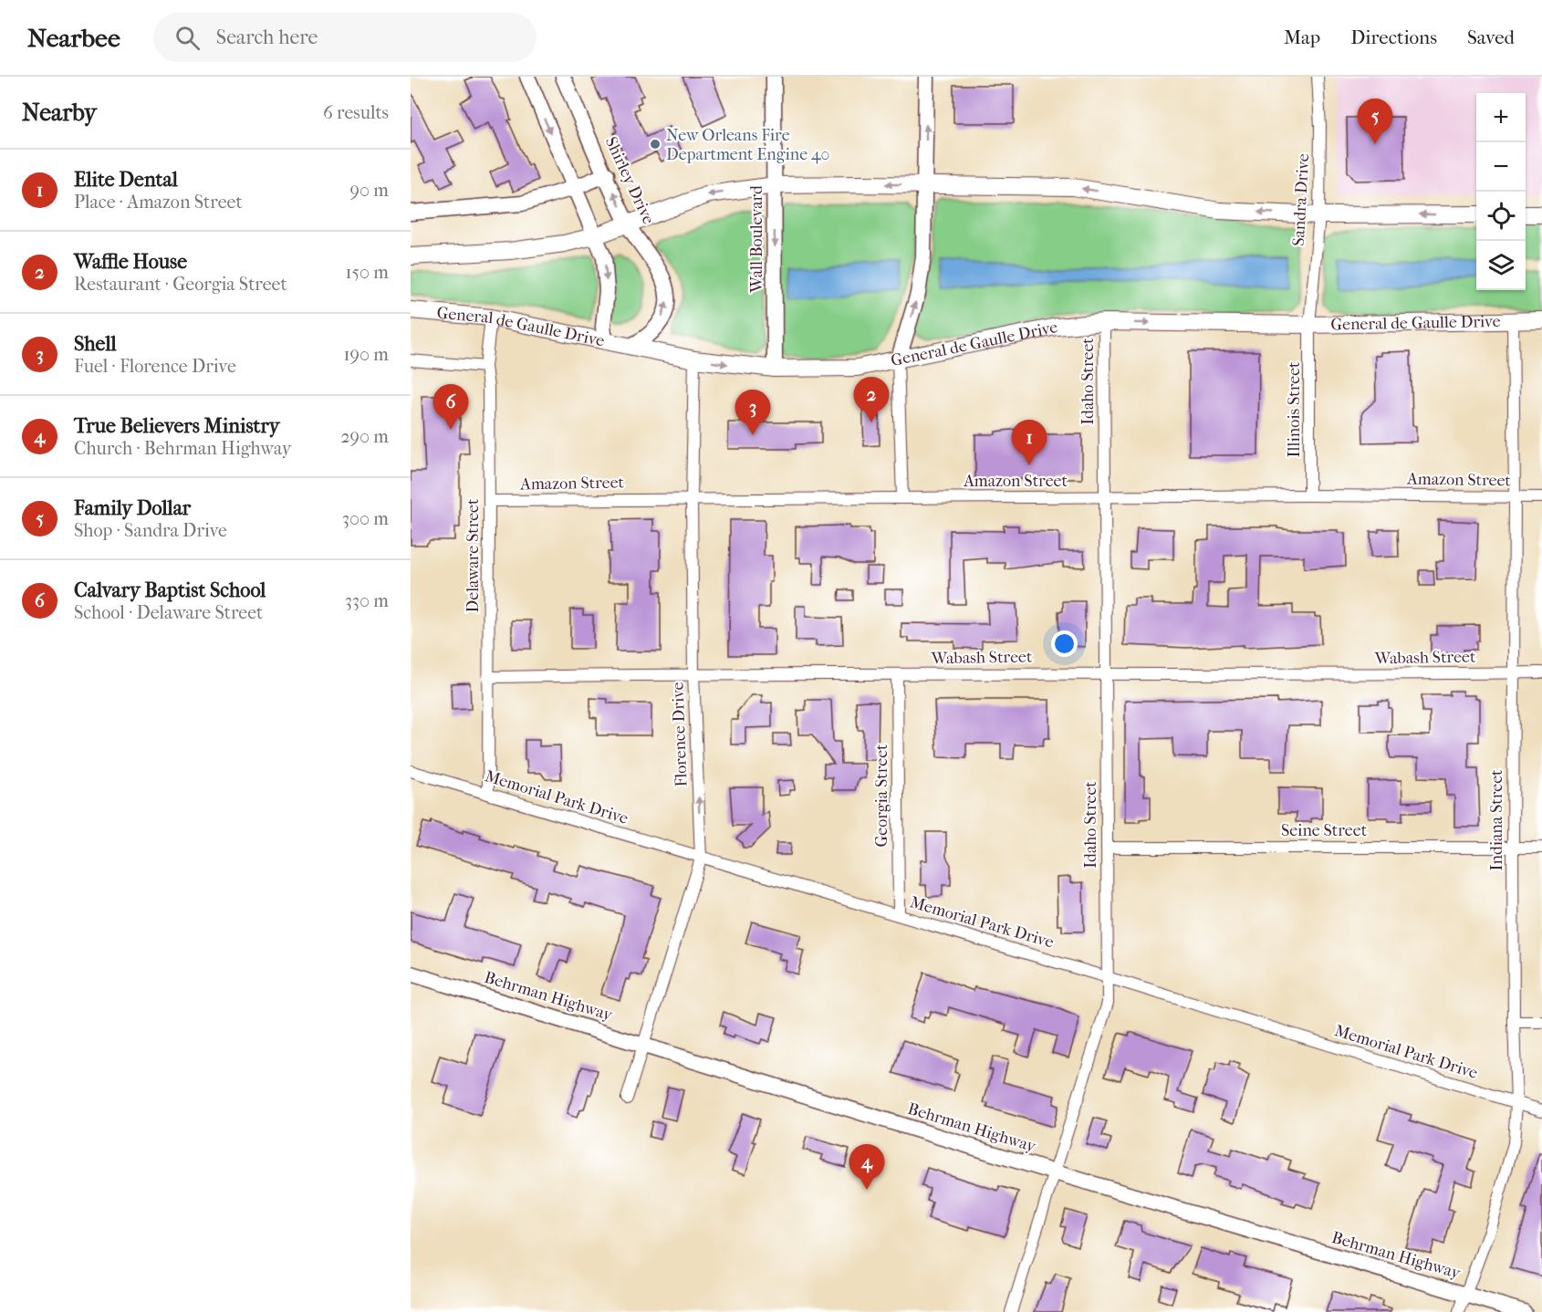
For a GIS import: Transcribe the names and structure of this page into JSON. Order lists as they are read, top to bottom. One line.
{"streets":{"main road":["General de Gaulle Drive"],"street":["Shirley Drive","Sandra Drive","Wall Boulevard","Idaho Street","Illinois Street","Amazon Street","Delaware Street","Wabash Street","Florence Drive","Georgia Street","Memorial Park Drive","Indiana Street","Seine Street","Behrman Highway"]},"crossings":[["Shirley Drive","General de Gaulle Drive"],["Sandra Drive","General de Gaulle Drive"],["Sandra Drive","Illinois Street"],["Wall Boulevard","General de Gaulle Drive"],["General de Gaulle Drive","Idaho Street"],["General de Gaulle Drive","Illinois Street"],["General de Gaulle Drive","Delaware Street"],["General de Gaulle Drive","Florence Drive"],["General de Gaulle Drive","Indiana Street"],["Idaho Street","Amazon Street"],["Idaho Street","Wabash Street"],["Idaho Street","Memorial Park Drive"],["Idaho Street","Seine Street"],["Idaho Street","Behrman Highway"],["Illinois Street","Amazon Street"],["Amazon Street","Delaware Street"],["Amazon Street","Florence Drive"],["Amazon Street","Indiana Street"],["Delaware Street","Wabash Street"],["Delaware Street","Memorial Park Drive"],["Wabash Street","Florence Drive"],["Wabash Street","Georgia Street"],["Wabash Street","Indiana Street"],["Florence Drive","Memorial Park Drive"],["Florence Drive","Behrman Highway"],["Georgia Street","Memorial Park Drive"],["Memorial Park Drive","Indiana Street"],["Indiana Street","Seine Street"],["Indiana Street","Behrman Highway"]],"one_way":["Wall Boulevard"],"places":["New Orleans Fire Department Engine 40"],"page":{"header":"Nearbee","search":"Search here","nav":["Map","Directions","Saved"],"heading":["Nearby","6 results"],"map_buttons":["+","−"],"pins":["5","2","6","3","1","4"],"list":[{"mark":"1","name":"Elite Dental","note":"Place · Amazon Street","value":"90 m"},{"mark":"2","name":"Waffle House","note":"Restaurant · Georgia Street","value":"150 m"},{"mark":"3","name":"Shell","note":"Fuel · Florence Drive","value":"190 m"},{"mark":"4","name":"True Believers Ministry","note":"Church · Behrman Highway","value":"290 m"},{"mark":"5","name":"Family Dollar","note":"Shop · Sandra Drive","value":"300 m"},{"mark":"6","name":"Calvary Baptist School","note":"School · Delaware Street","value":"330 m"}]}}
